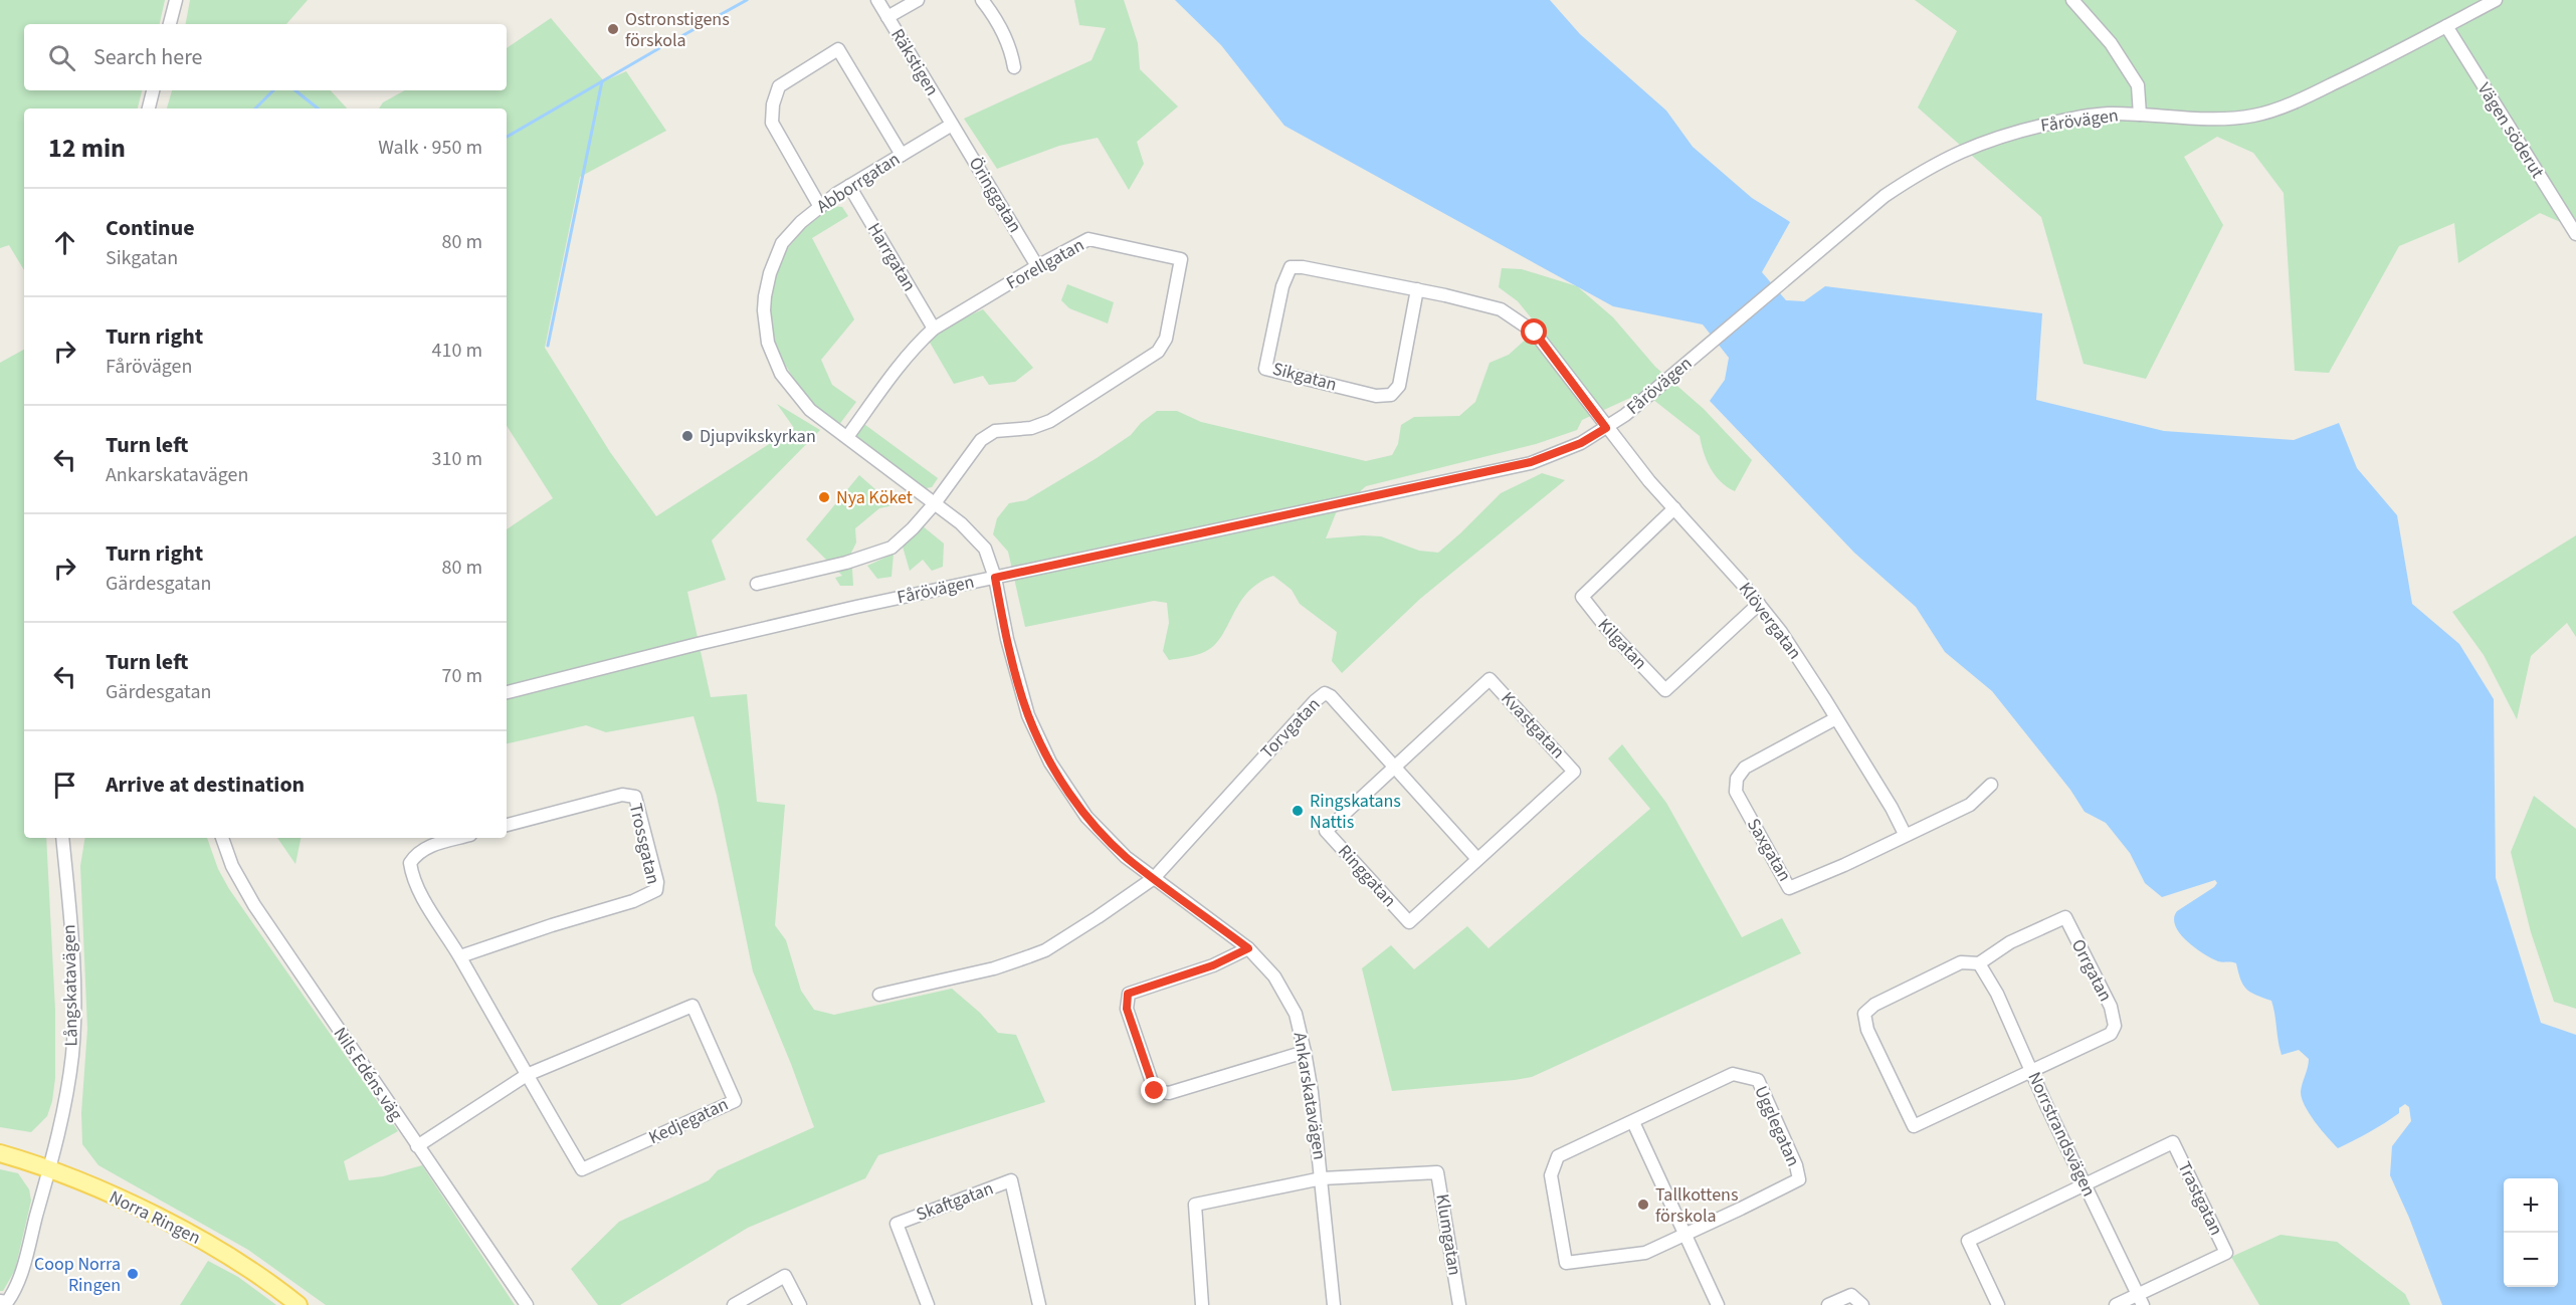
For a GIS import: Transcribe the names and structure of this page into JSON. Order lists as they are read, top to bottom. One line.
{"streets":{"main road":["Norra Ringen"],"street":["Räkstigen","Fårövägen","Vägen söderut","Abborrgatan","Öringgatan","Harrgatan","Forellgatan","Sikgatan","Klövergatan","Kilgatan","Kvastgatan","Torvgatan","Trossgatan","Saxgatan","Ringgatan","Orrgatan","Långskatavägen","Nils Edéns väg","Ankarskatavägen","Kedjegatan","Ugglegatan","Norrstrandsvägen","Trastgatan","Skaftgatan","Klumgatan"]},"crossings":[["Räkstigen","Abborrgatan"],["Räkstigen","Öringgatan"],["Fårövägen","Vägen söderut"],["Fårövägen","Abborrgatan"],["Fårövägen","Sikgatan"],["Fårövägen","Klövergatan"],["Fårövägen","Ankarskatavägen"],["Abborrgatan","Öringgatan"],["Abborrgatan","Harrgatan"],["Abborrgatan","Forellgatan"],["Abborrgatan","Ankarskatavägen"],["Öringgatan","Forellgatan"],["Harrgatan","Forellgatan"],["Sikgatan","Klövergatan"],["Klövergatan","Kilgatan"],["Klövergatan","Saxgatan"],["Kvastgatan","Torvgatan"],["Kvastgatan","Ringgatan"],["Torvgatan","Ringgatan"],["Torvgatan","Ankarskatavägen"],["Orrgatan","Norrstrandsvägen"],["Långskatavägen","Norra Ringen"],["Nils Edéns väg","Kedjegatan"],["Ankarskatavägen","Klumgatan"],["Norrstrandsvägen","Trastgatan"]],"places":["Ostronstigens förskola","Djupvikskyrkan","Nya Köket","Ringskatans Nattis","Tallkottens förskola","Coop Norra Ringen"],"page":{"search":"Search here","heading":["12 min","Walk · 950 m"],"list":[["Continue","Sikgatan","80 m"],["Turn right","Fårövägen","410 m"],["Turn left","Ankarskatavägen","310 m"],["Turn right","Gärdesgatan","80 m"],["Turn left","Gärdesgatan","70 m"],"Arrive at destination"],"map_buttons":["+","−"]}}
